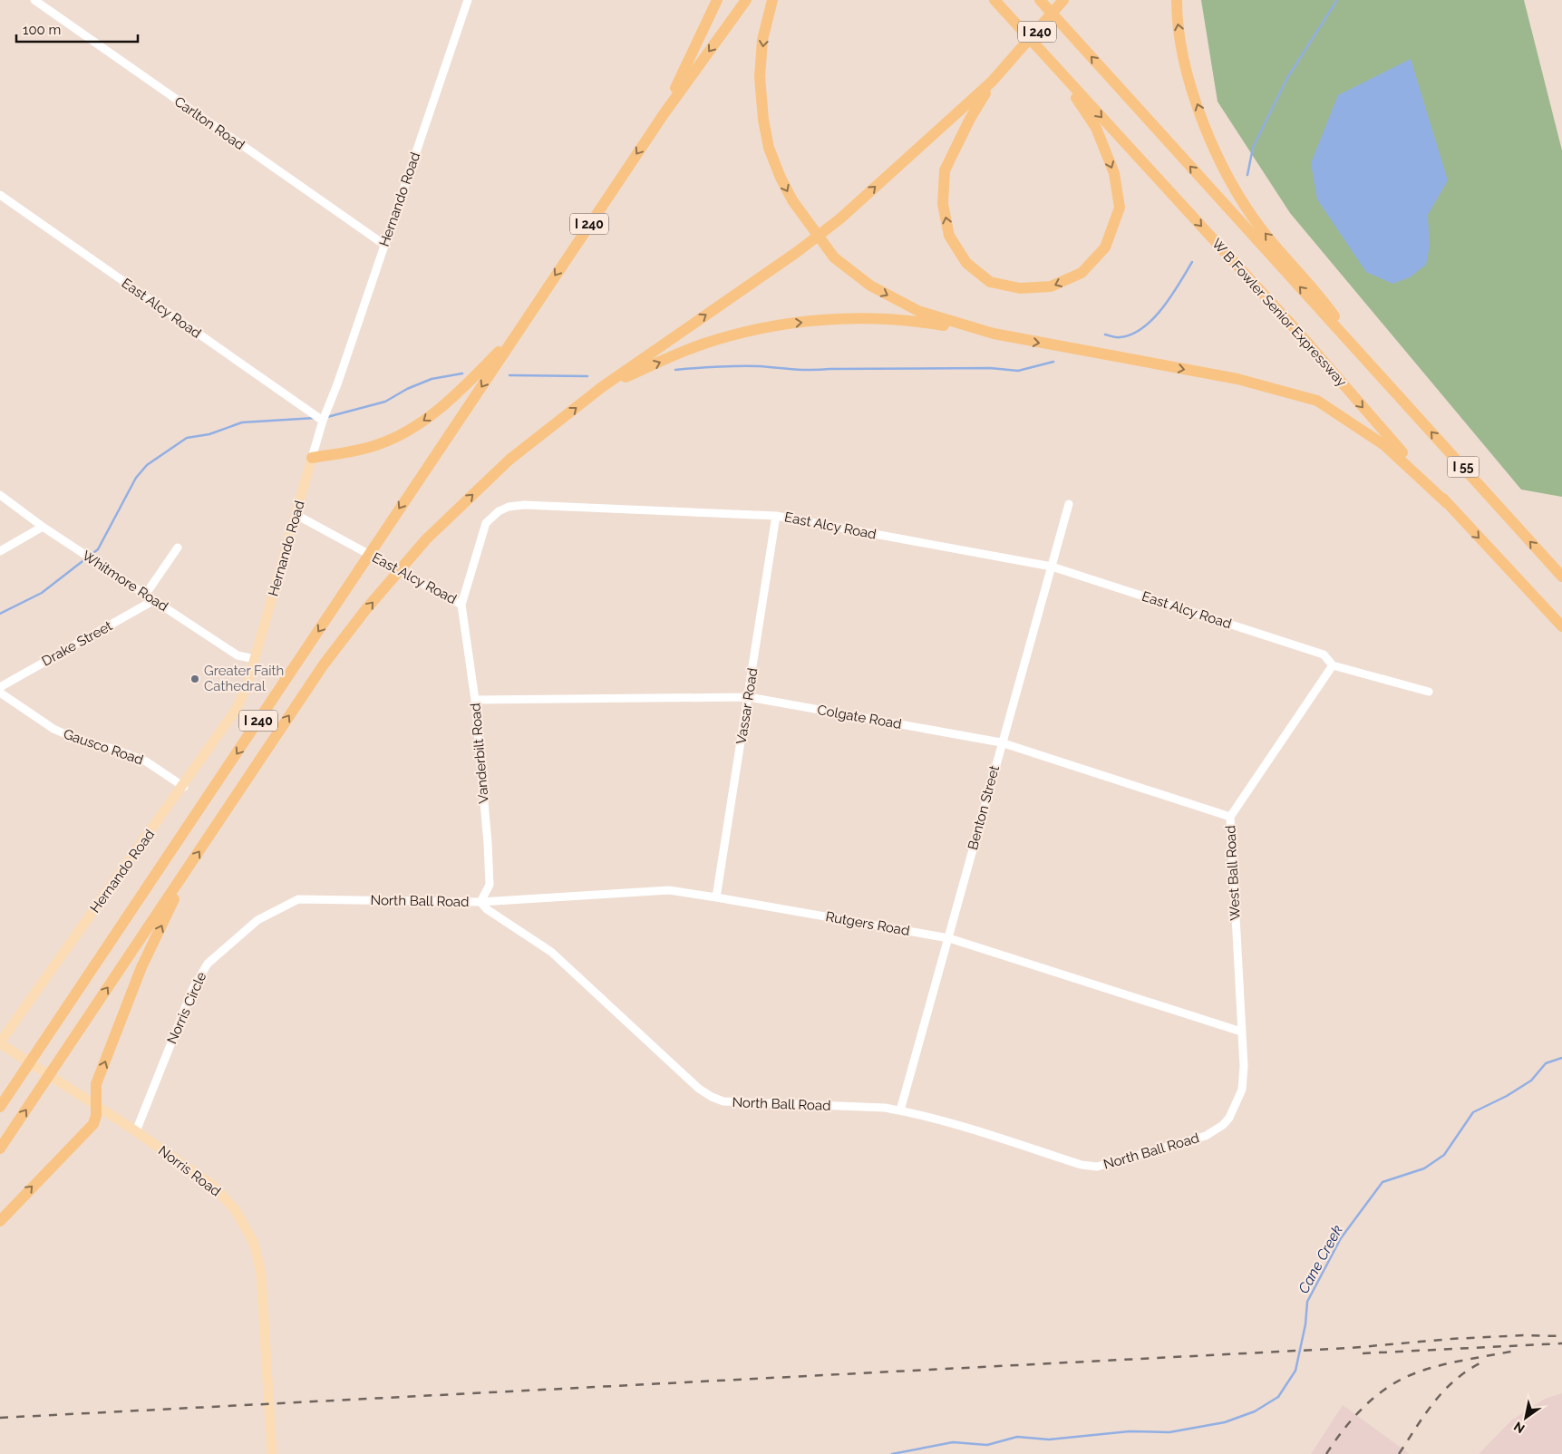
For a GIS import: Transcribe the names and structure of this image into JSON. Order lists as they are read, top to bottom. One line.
{"streets":{"highway":["I 240","W B Fowler Senior Expressway","I 55"],"main road":["Hernando Road","Norris Road"],"street":["Carlton Road","East Alcy Road","Whitmore Road","Drake Street","Vassar Road","Colgate Road","Gausco Road","Vanderbilt Road","Benton Street","West Ball Road","North Ball Road","Rutgers Road","Norris Circle"]},"crossings":[["Carlton Road","Hernando Road"],["Hernando Road","East Alcy Road"],["Hernando Road","Whitmore Road"],["Hernando Road","Gausco Road"],["Hernando Road","Norris Road"],["East Alcy Road","Vassar Road"],["East Alcy Road","Vanderbilt Road"],["East Alcy Road","Benton Street"],["East Alcy Road","West Ball Road"],["Whitmore Road","Drake Street"],["Vassar Road","Colgate Road"],["Vassar Road","Rutgers Road"],["Colgate Road","Vanderbilt Road"],["Colgate Road","Benton Street"],["Colgate Road","West Ball Road"],["Vanderbilt Road","North Ball Road"],["Vanderbilt Road","Rutgers Road"],["Benton Street","North Ball Road"],["Benton Street","Rutgers Road"],["West Ball Road","North Ball Road"],["West Ball Road","Rutgers Road"],["North Ball Road","Rutgers Road"],["North Ball Road","Norris Circle"],["Norris Circle","Norris Road"]],"water":["Cane Creek"],"places":["Greater Faith Cathedral"],"scale_bar":"100 m","north":"bottom left"}
